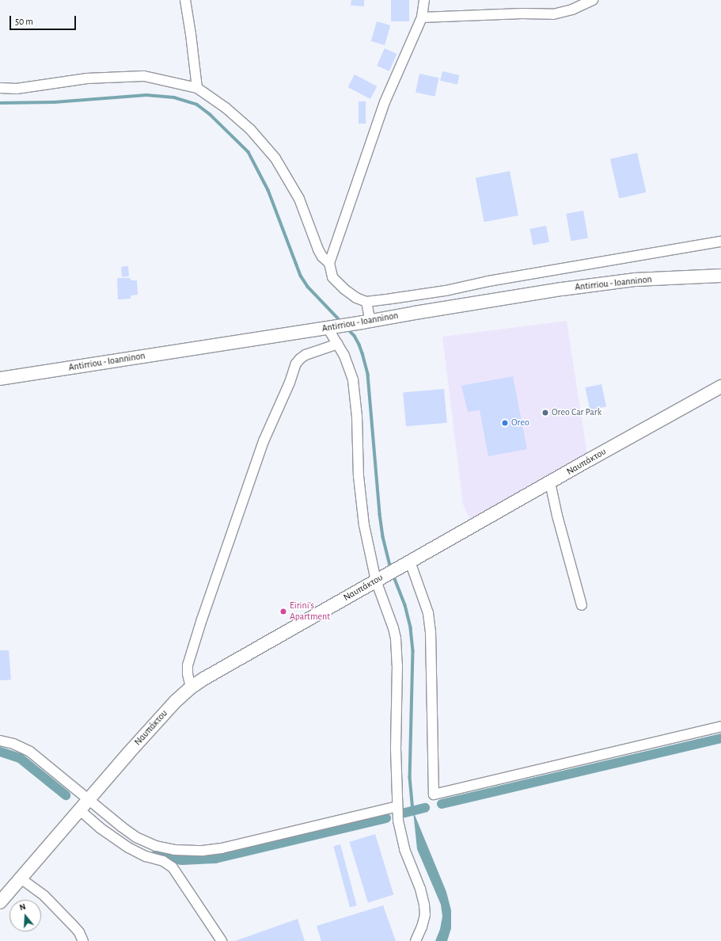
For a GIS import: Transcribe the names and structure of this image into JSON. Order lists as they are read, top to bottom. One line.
{"streets":{"main road":["Antirriou - Ioanninon","Ναυπάκτου"]},"places":["Oreo Car Park","Oreo","Eirini's Apartment"],"scale_bar":"50 m","north":"top"}
